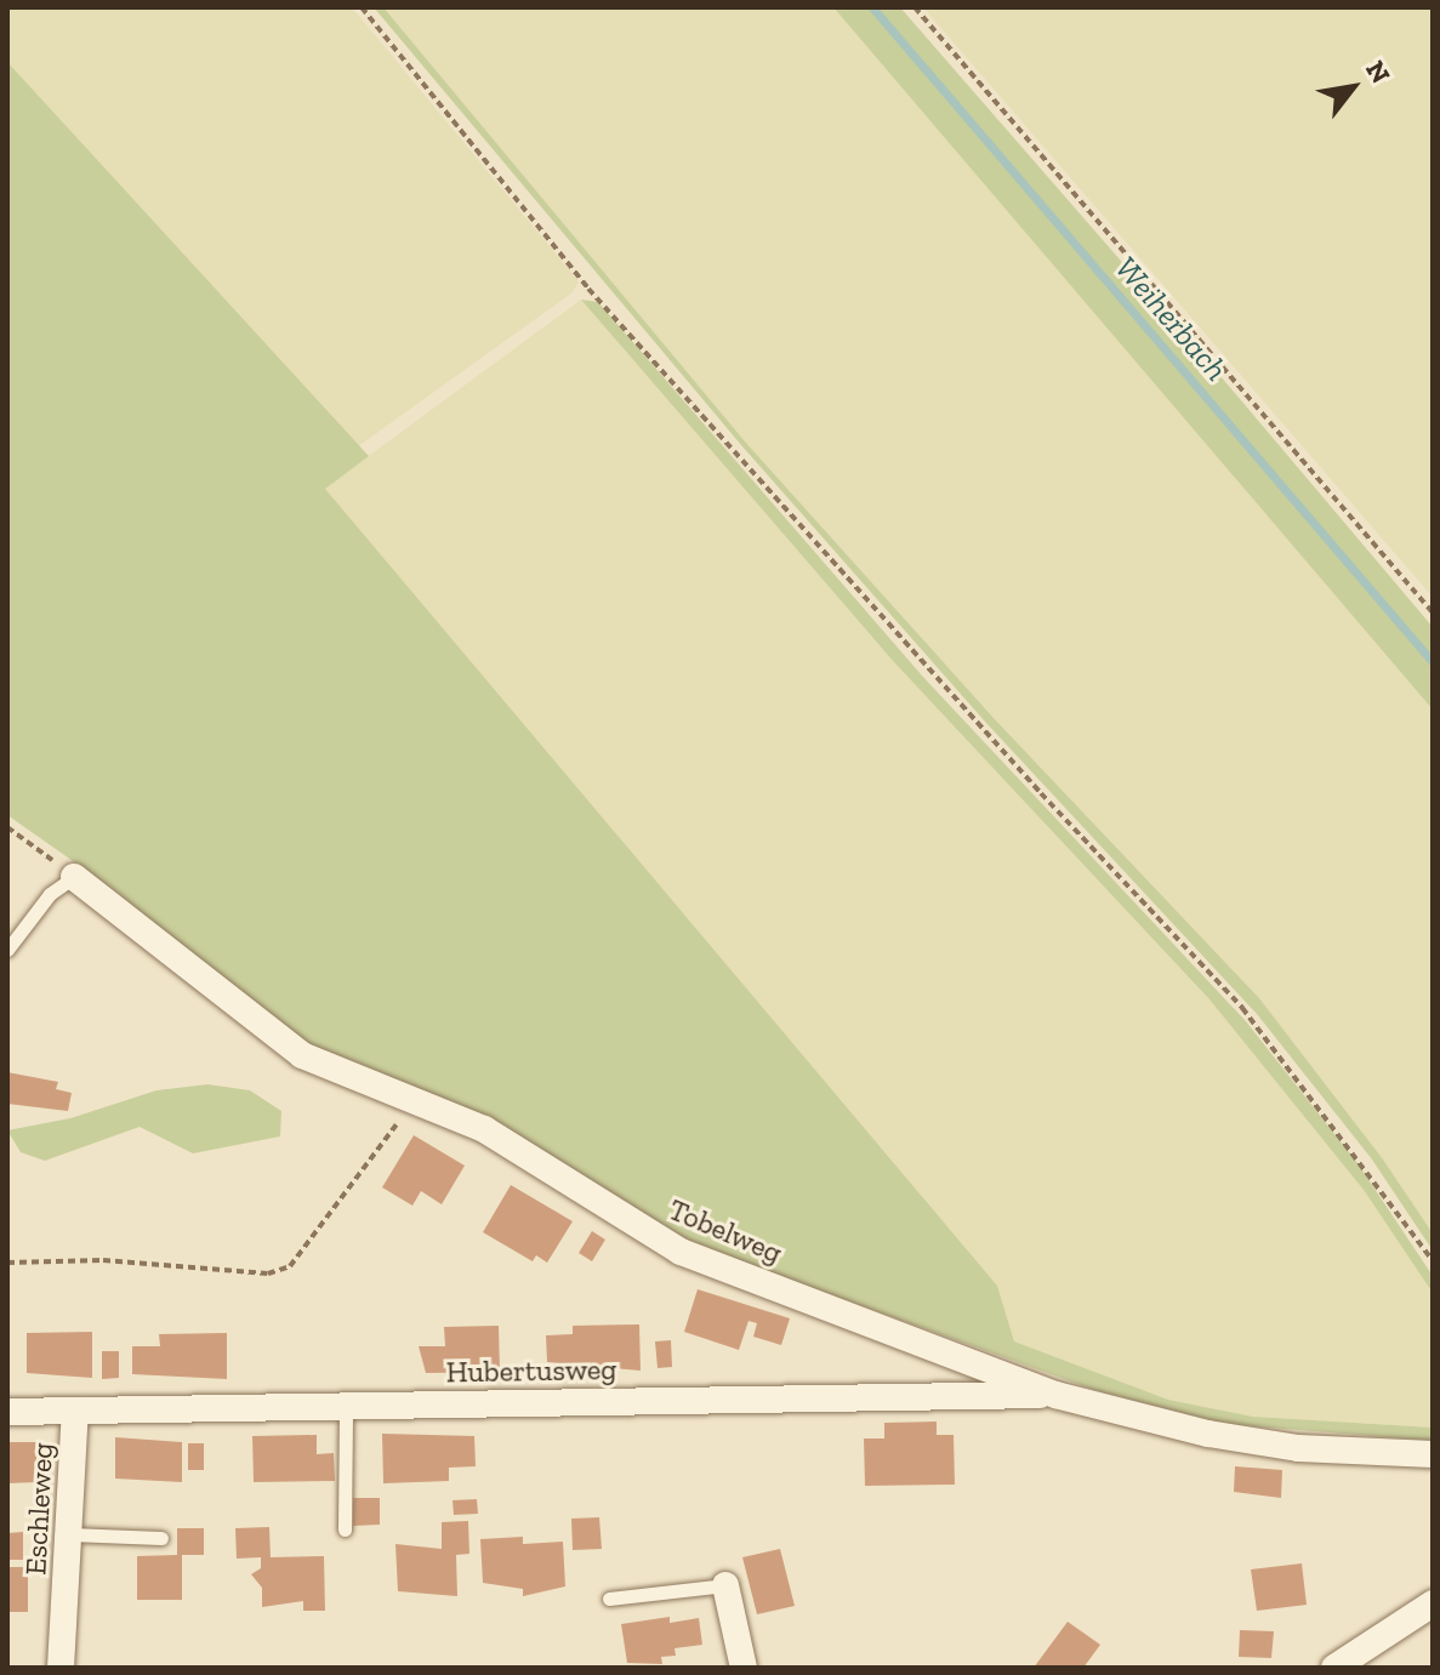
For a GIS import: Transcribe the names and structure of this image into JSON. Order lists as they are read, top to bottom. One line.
{"streets":{"street":["Tobelweg","Hubertusweg","Eschleweg"]},"crossings":[["Tobelweg","Hubertusweg"],["Hubertusweg","Eschleweg"]],"water":["Weiherbach"],"north":"top right"}
